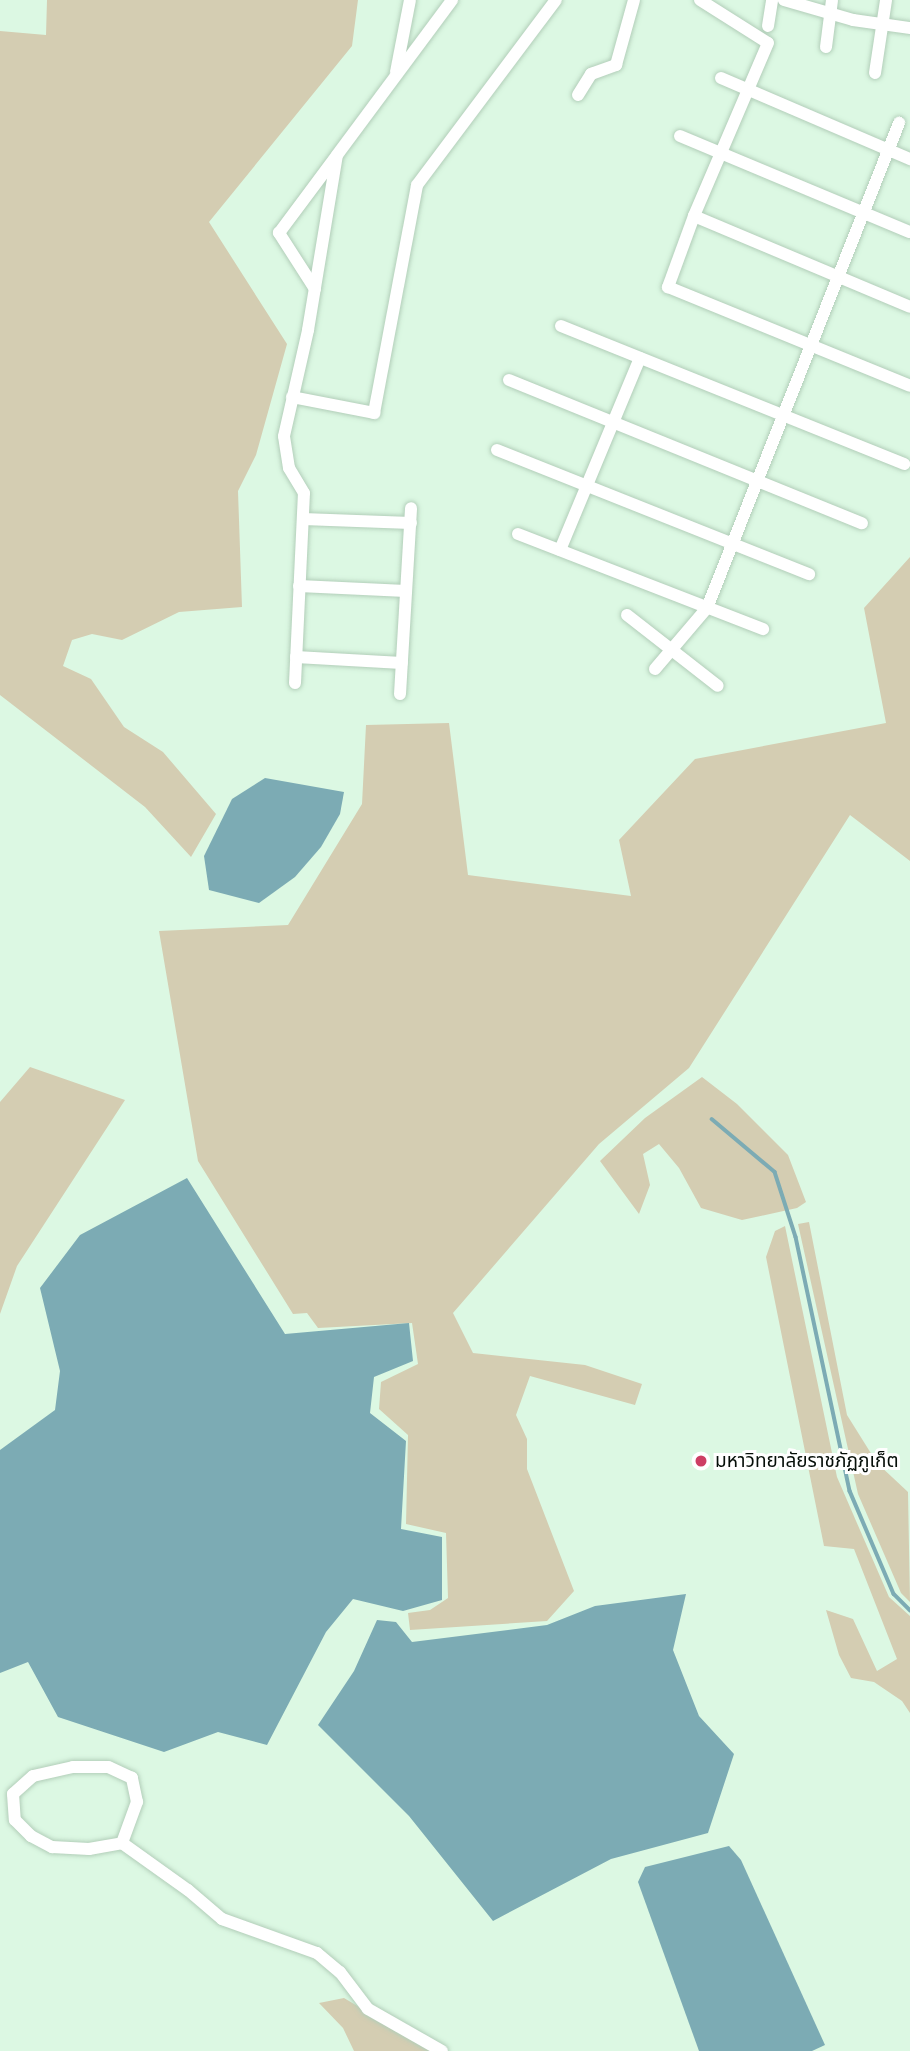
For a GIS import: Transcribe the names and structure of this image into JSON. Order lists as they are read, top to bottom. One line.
{"places":["มหาวิทยาลัยราชภัฏภูเก็ต"]}
